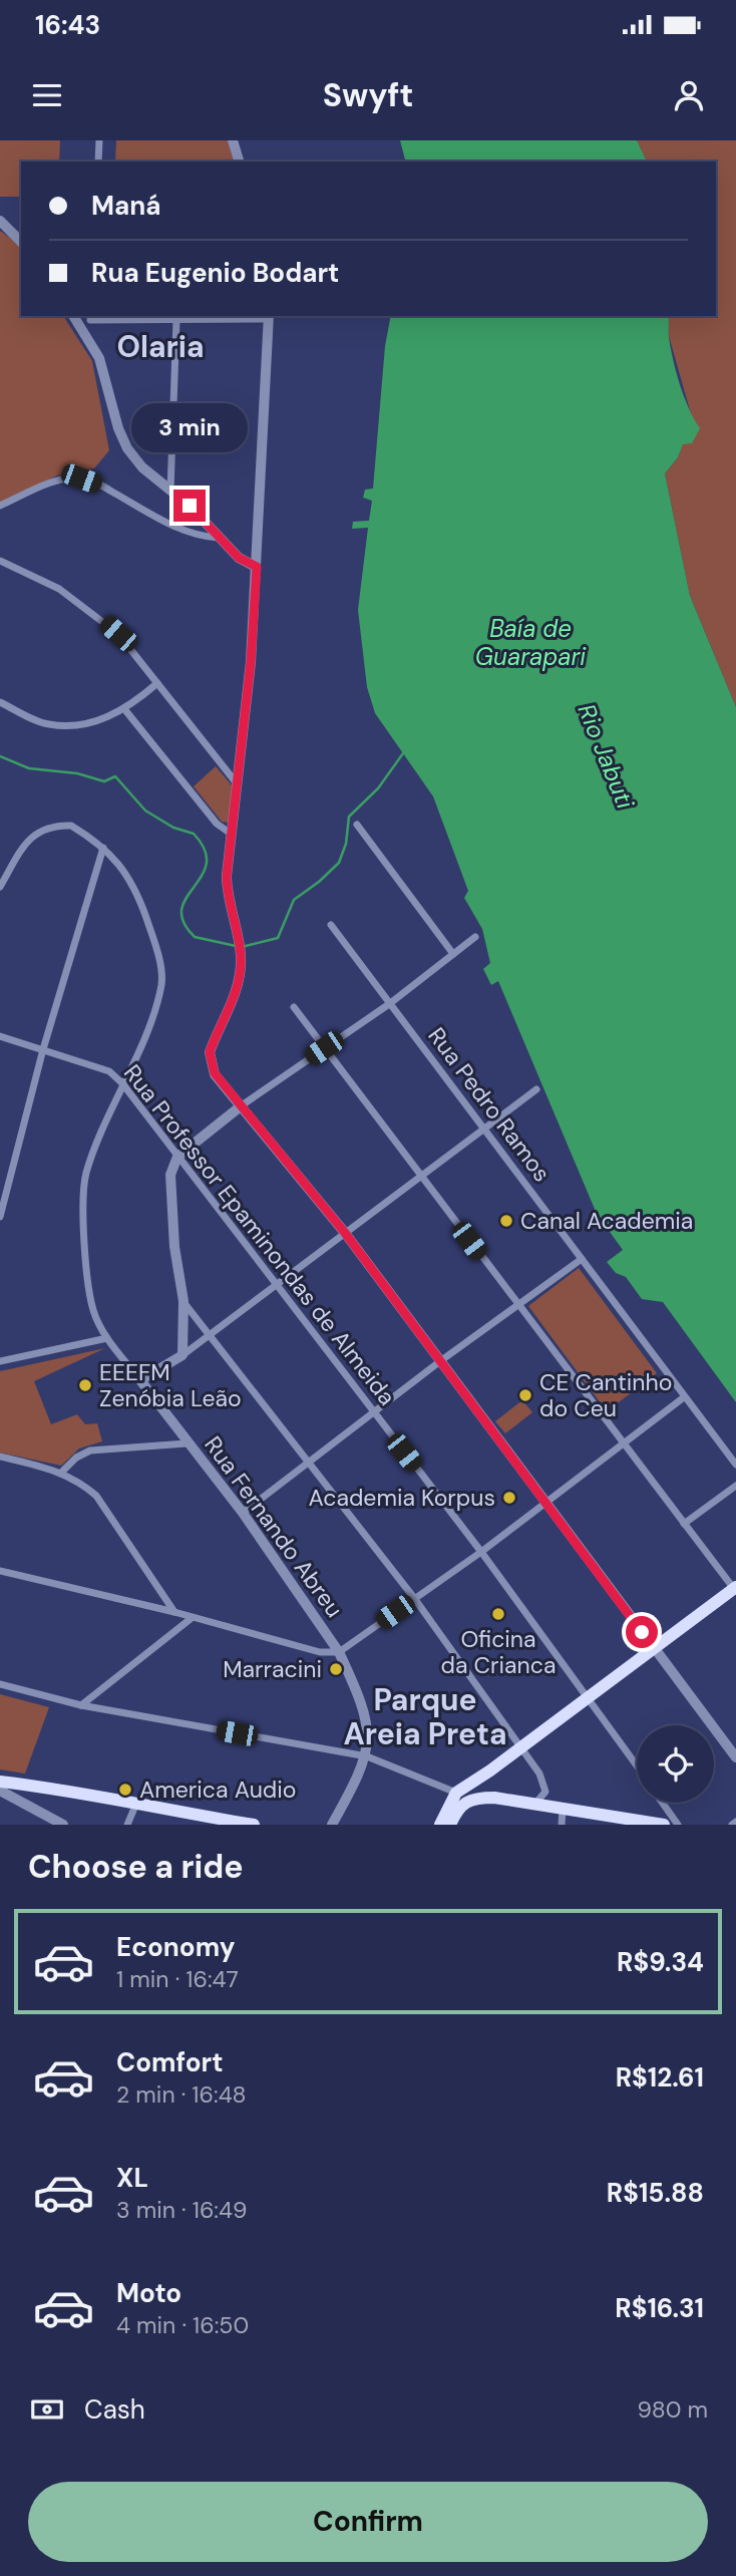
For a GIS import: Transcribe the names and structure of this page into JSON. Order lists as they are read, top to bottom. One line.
{"streets":{"street":["Rua Pedro Ramos","Rua Professor Epaminondas de Almeida","Rua Fernando Abreu"]},"crossings":[["Rua Professor Epaminondas de Almeida","Rua Fernando Abreu"]],"districts":["Olaria","Parque Areia Preta"],"water":["Baía de Guarapari","Rio Jabuti"],"places":["Canal Academia","EEEFM Zenóbia Leão","CE Cantinho do Ceu","Academia Korpus","Oficina da Crianca","Marracini","America Audio"],"page":{"status":"16:43","header":"Swyft","banner":["Maná","Rua Eugenio Bodart"],"bubble":"3 min","heading":"Choose a ride","list":[{"name":"Economy","note":"1 min · 16:47","value":"R$9.34"},{"name":"Comfort","note":"2 min · 16:48","value":"R$12.61"},{"name":"XL","note":"3 min · 16:49","value":"R$15.88"},{"name":"Moto","note":"4 min · 16:50","value":"R$16.31"}],"pay":["Cash","980 m"],"buttons":"Confirm"}}
